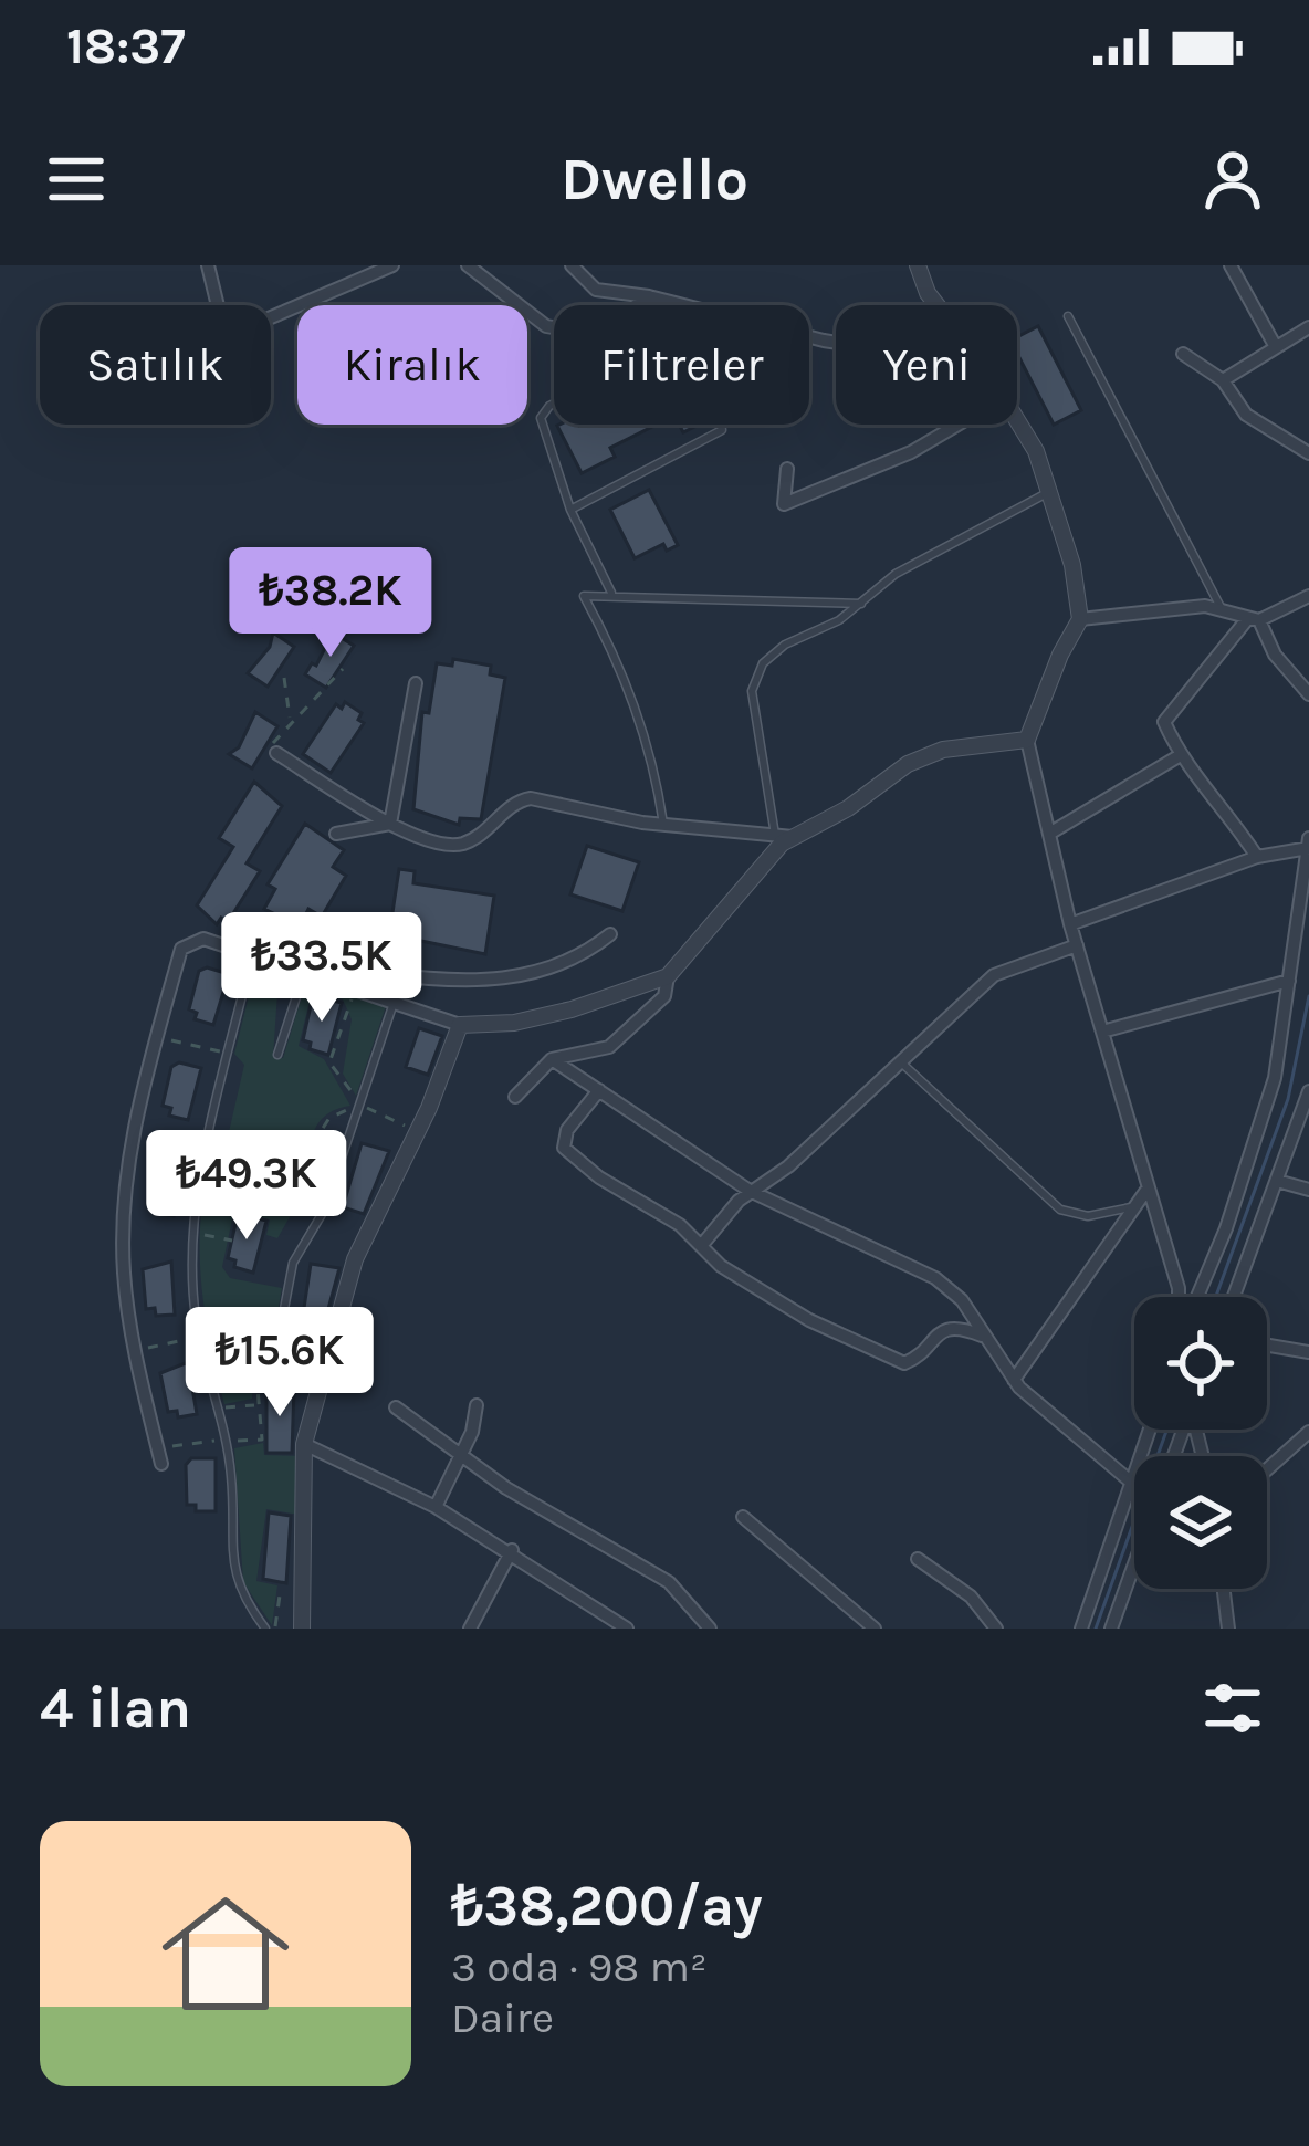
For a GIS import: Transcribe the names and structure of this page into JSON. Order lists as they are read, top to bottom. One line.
{"page":{"status":"18:37","header":"Dwello","chip":["Satılık","Kiralık","Filtreler","Yeni"],"price":["₺38.2K","₺33.5K","₺49.3K","₺15.6K"],"heading":"4 ilan","list":[{"name":"₺38,200/ay","note":"3 oda · 98 m² · Daire"}]}}
